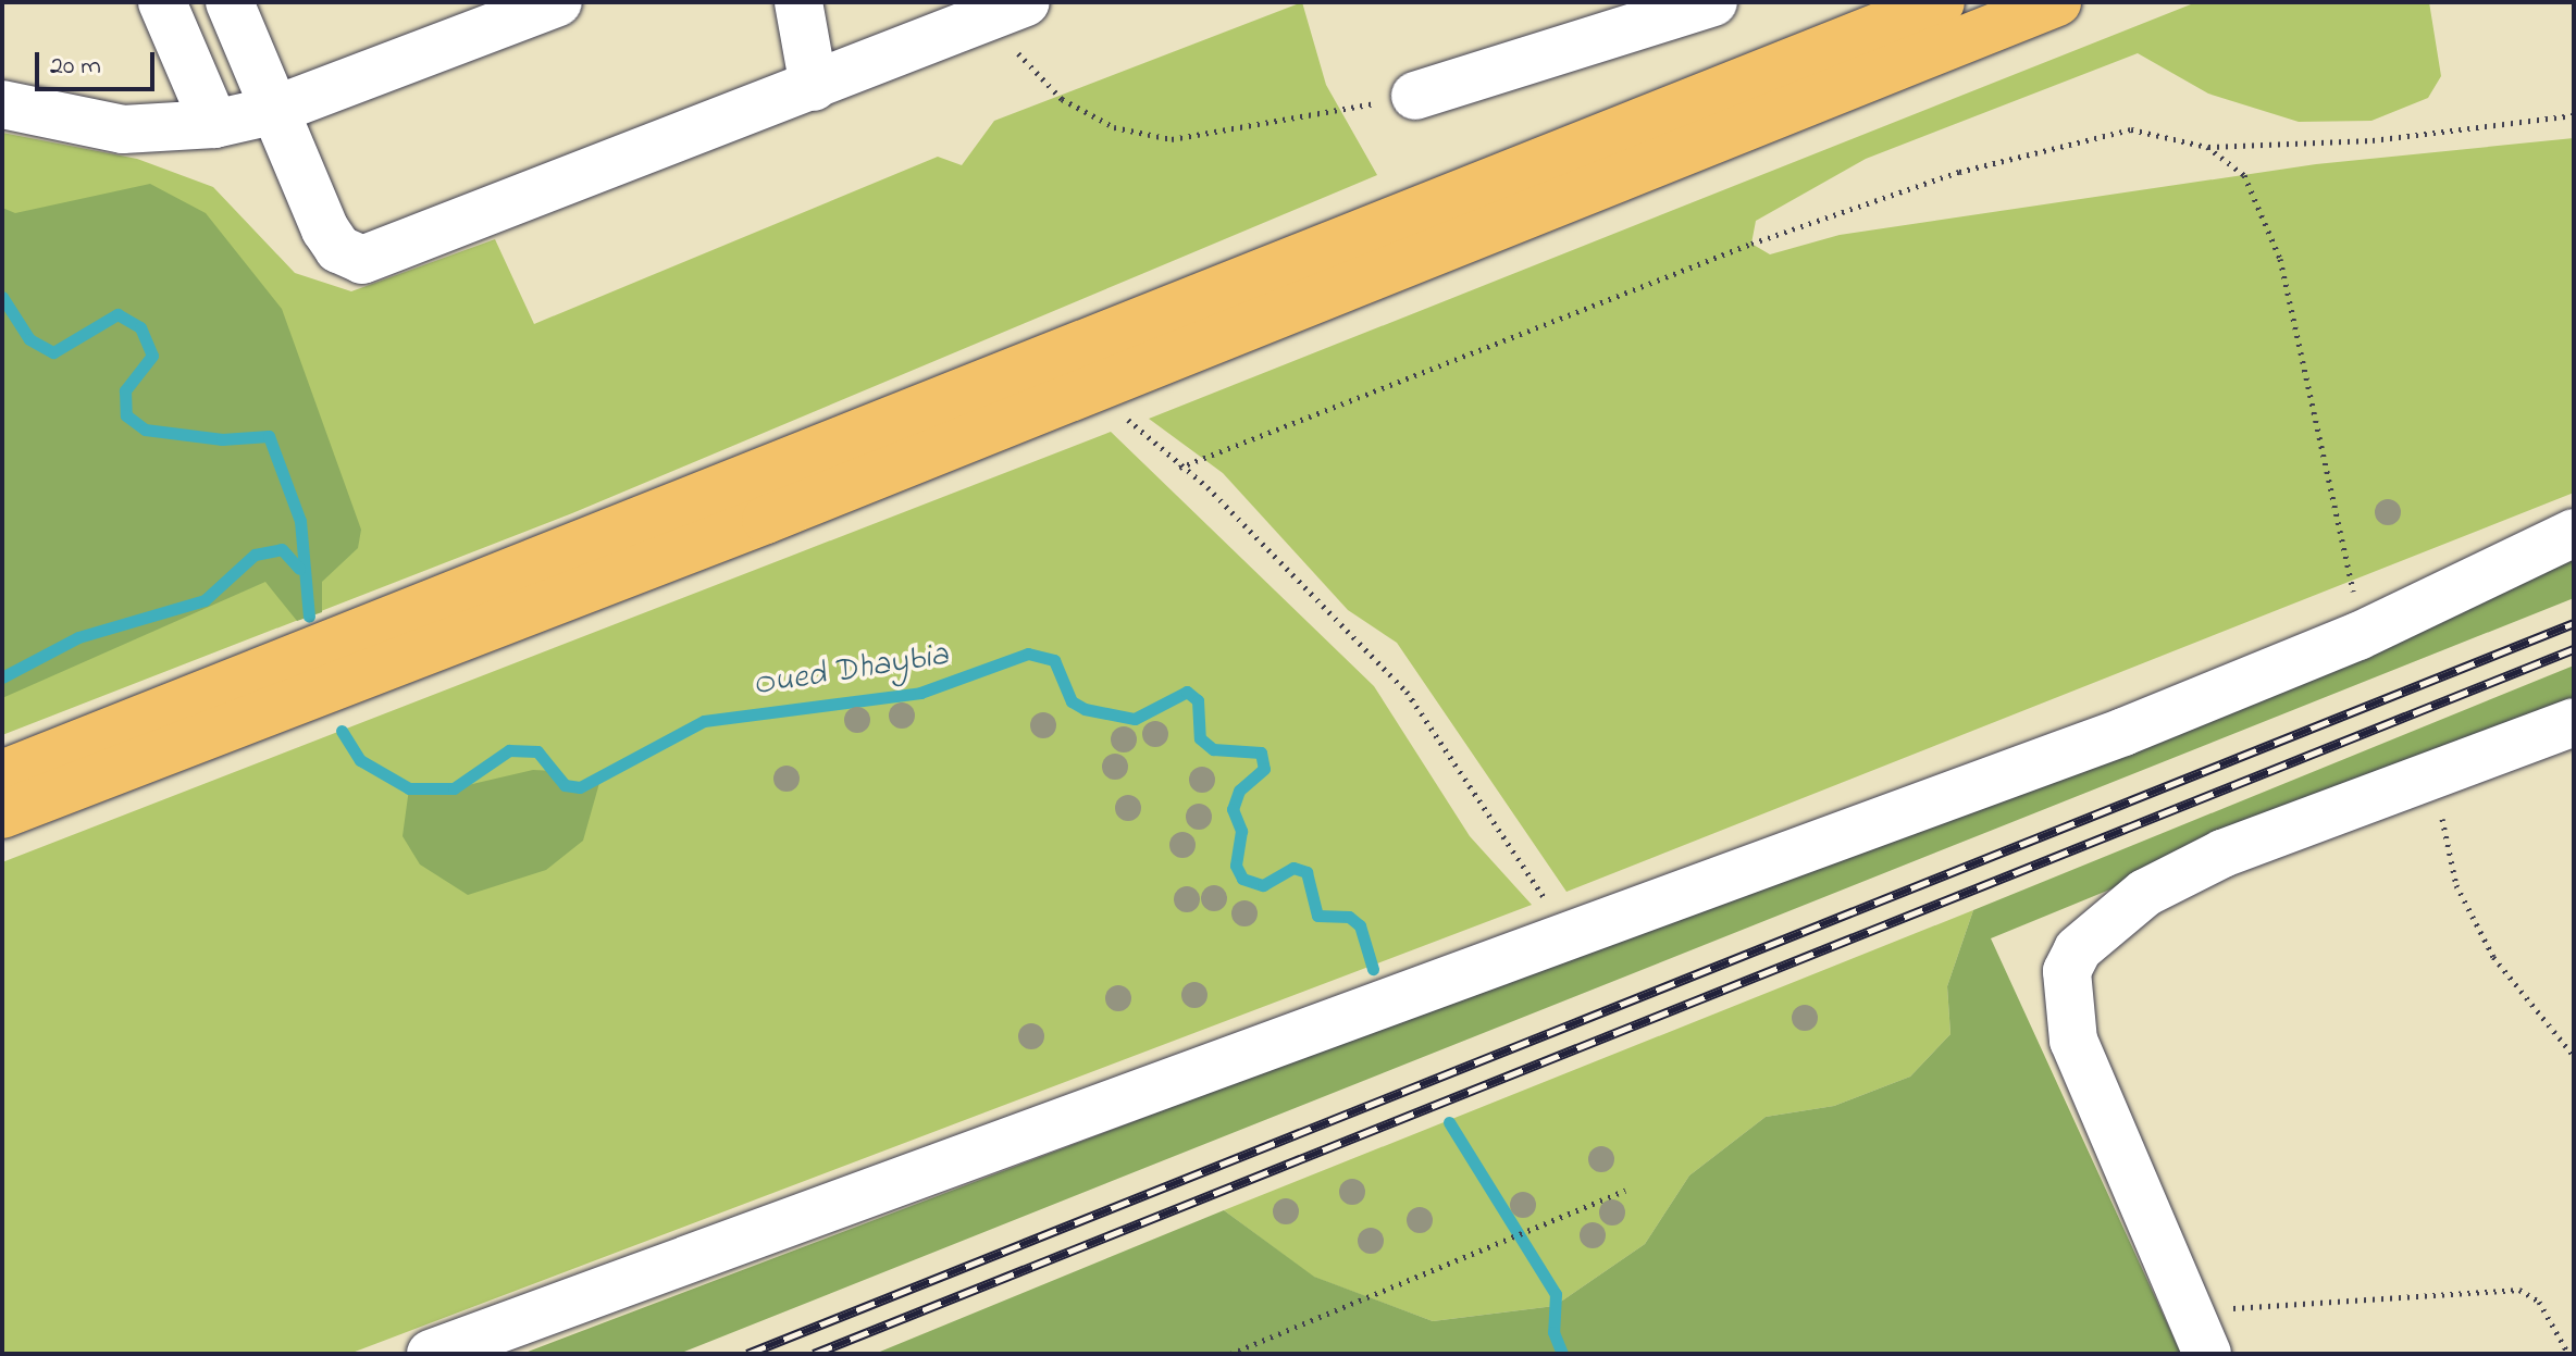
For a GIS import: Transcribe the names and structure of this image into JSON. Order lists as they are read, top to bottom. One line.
{"water":["Oued Dhaybia"],"scale_bar":"20 m"}
